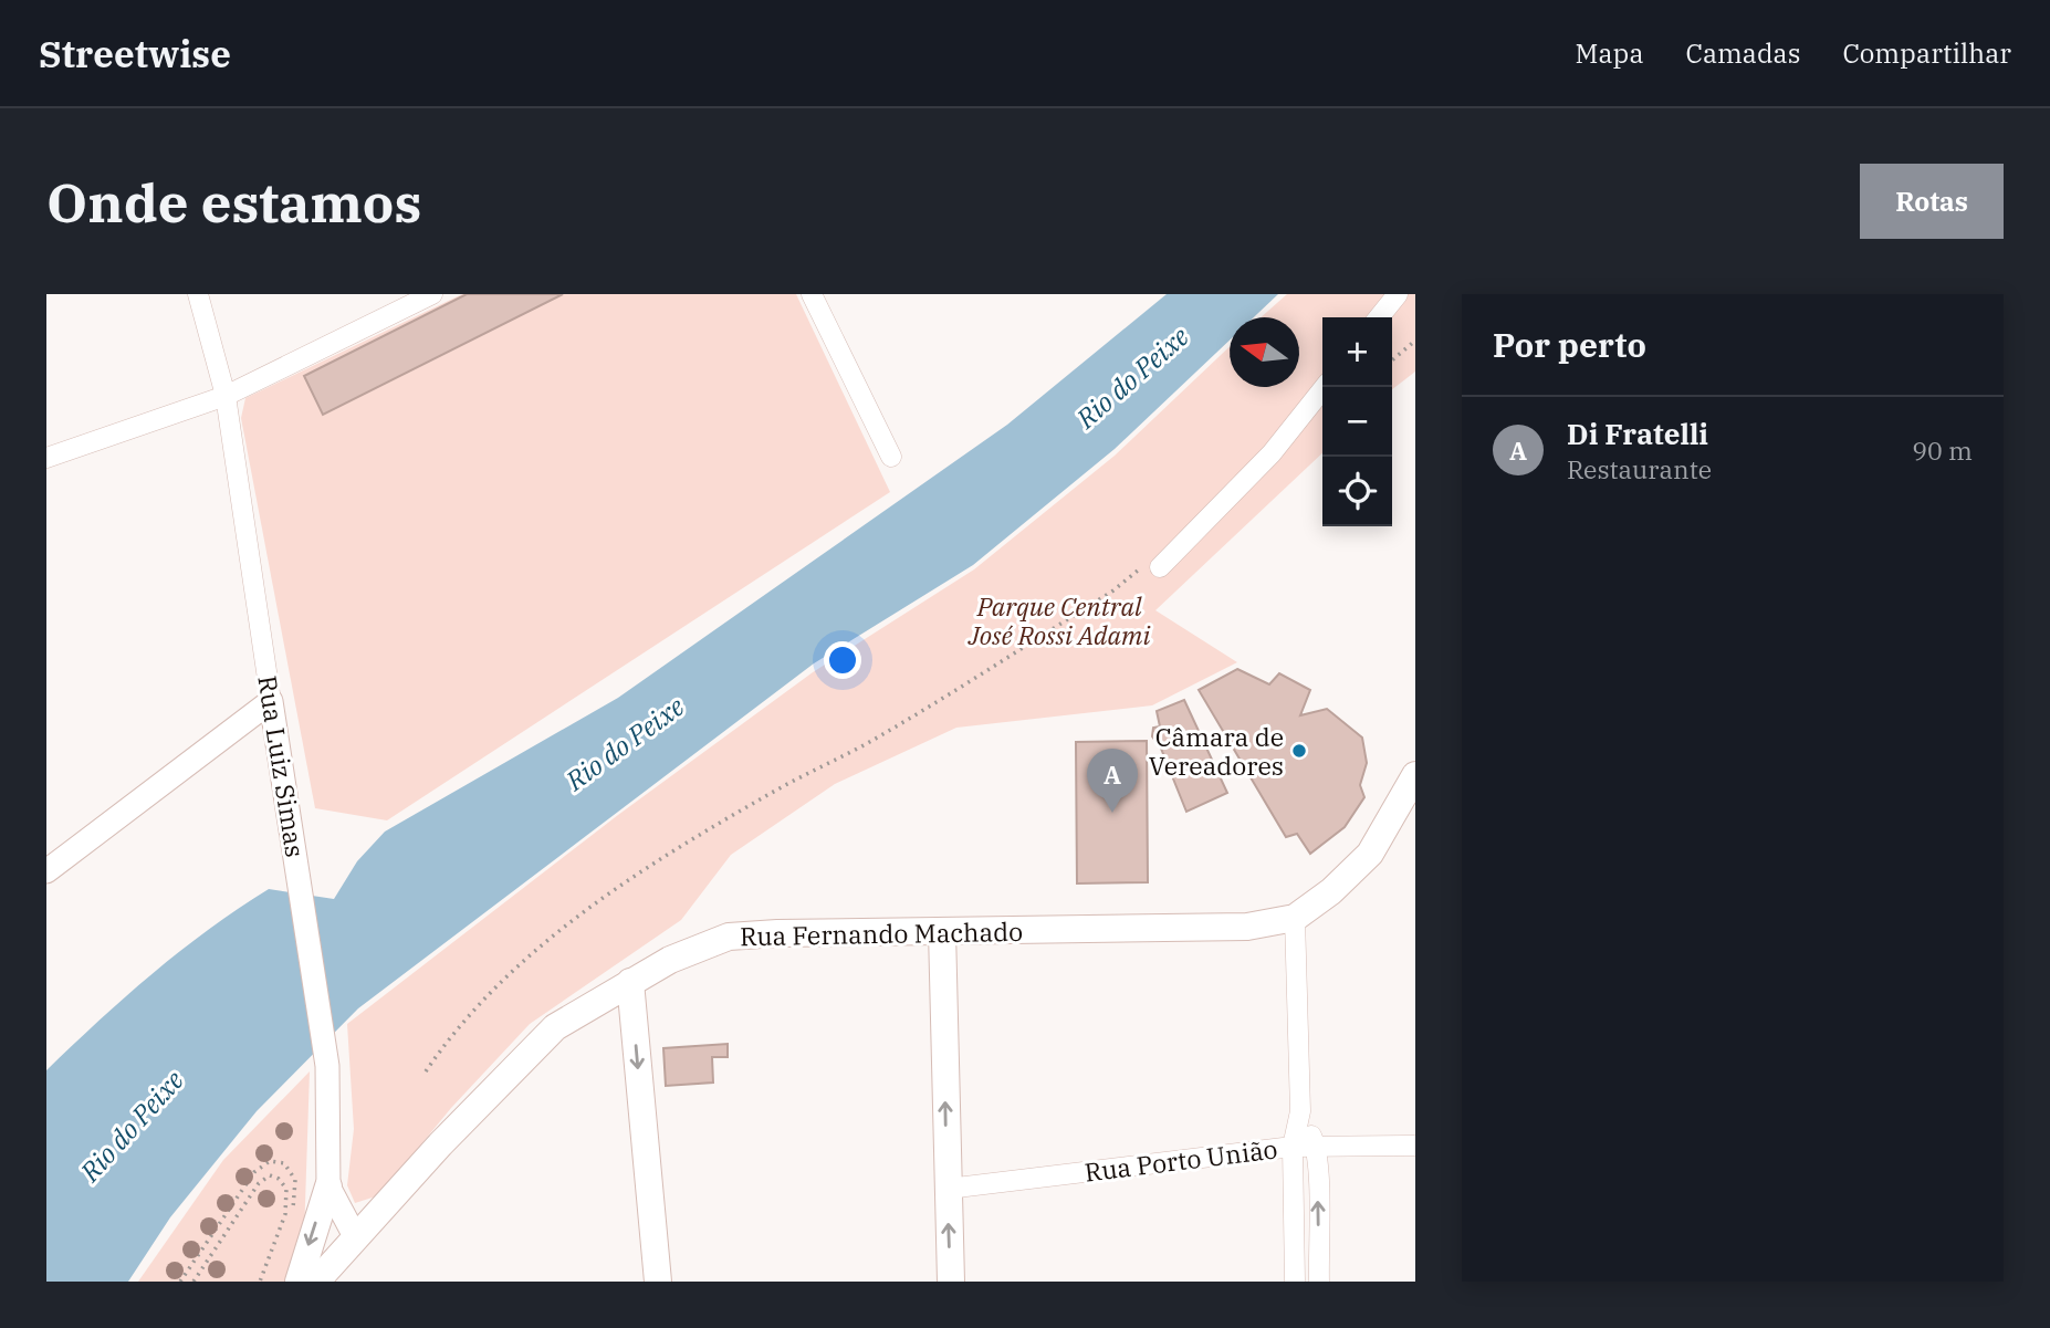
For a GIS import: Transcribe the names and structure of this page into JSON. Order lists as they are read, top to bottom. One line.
{"streets":{"main road":["Rua Fernando Machado"],"street":["Rua Luiz Simas","Rua Porto União"]},"crossings":[["Rua Luiz Simas","Rua Fernando Machado"]],"water":["Rio do Peixe"],"parks":["Parque Central José Rossi Adami"],"places":["Câmara de Vereadores"],"north":"left","page":{"header":"Streetwise","nav":["Mapa","Camadas","Compartilhar"],"buttons":"Rotas","title":"Onde estamos","heading":"Por perto","map_buttons":["+","−"],"list":[{"mark":"A","name":"Di Fratelli","note":"Restaurante","value":"90 m"}],"pins":"A"}}
